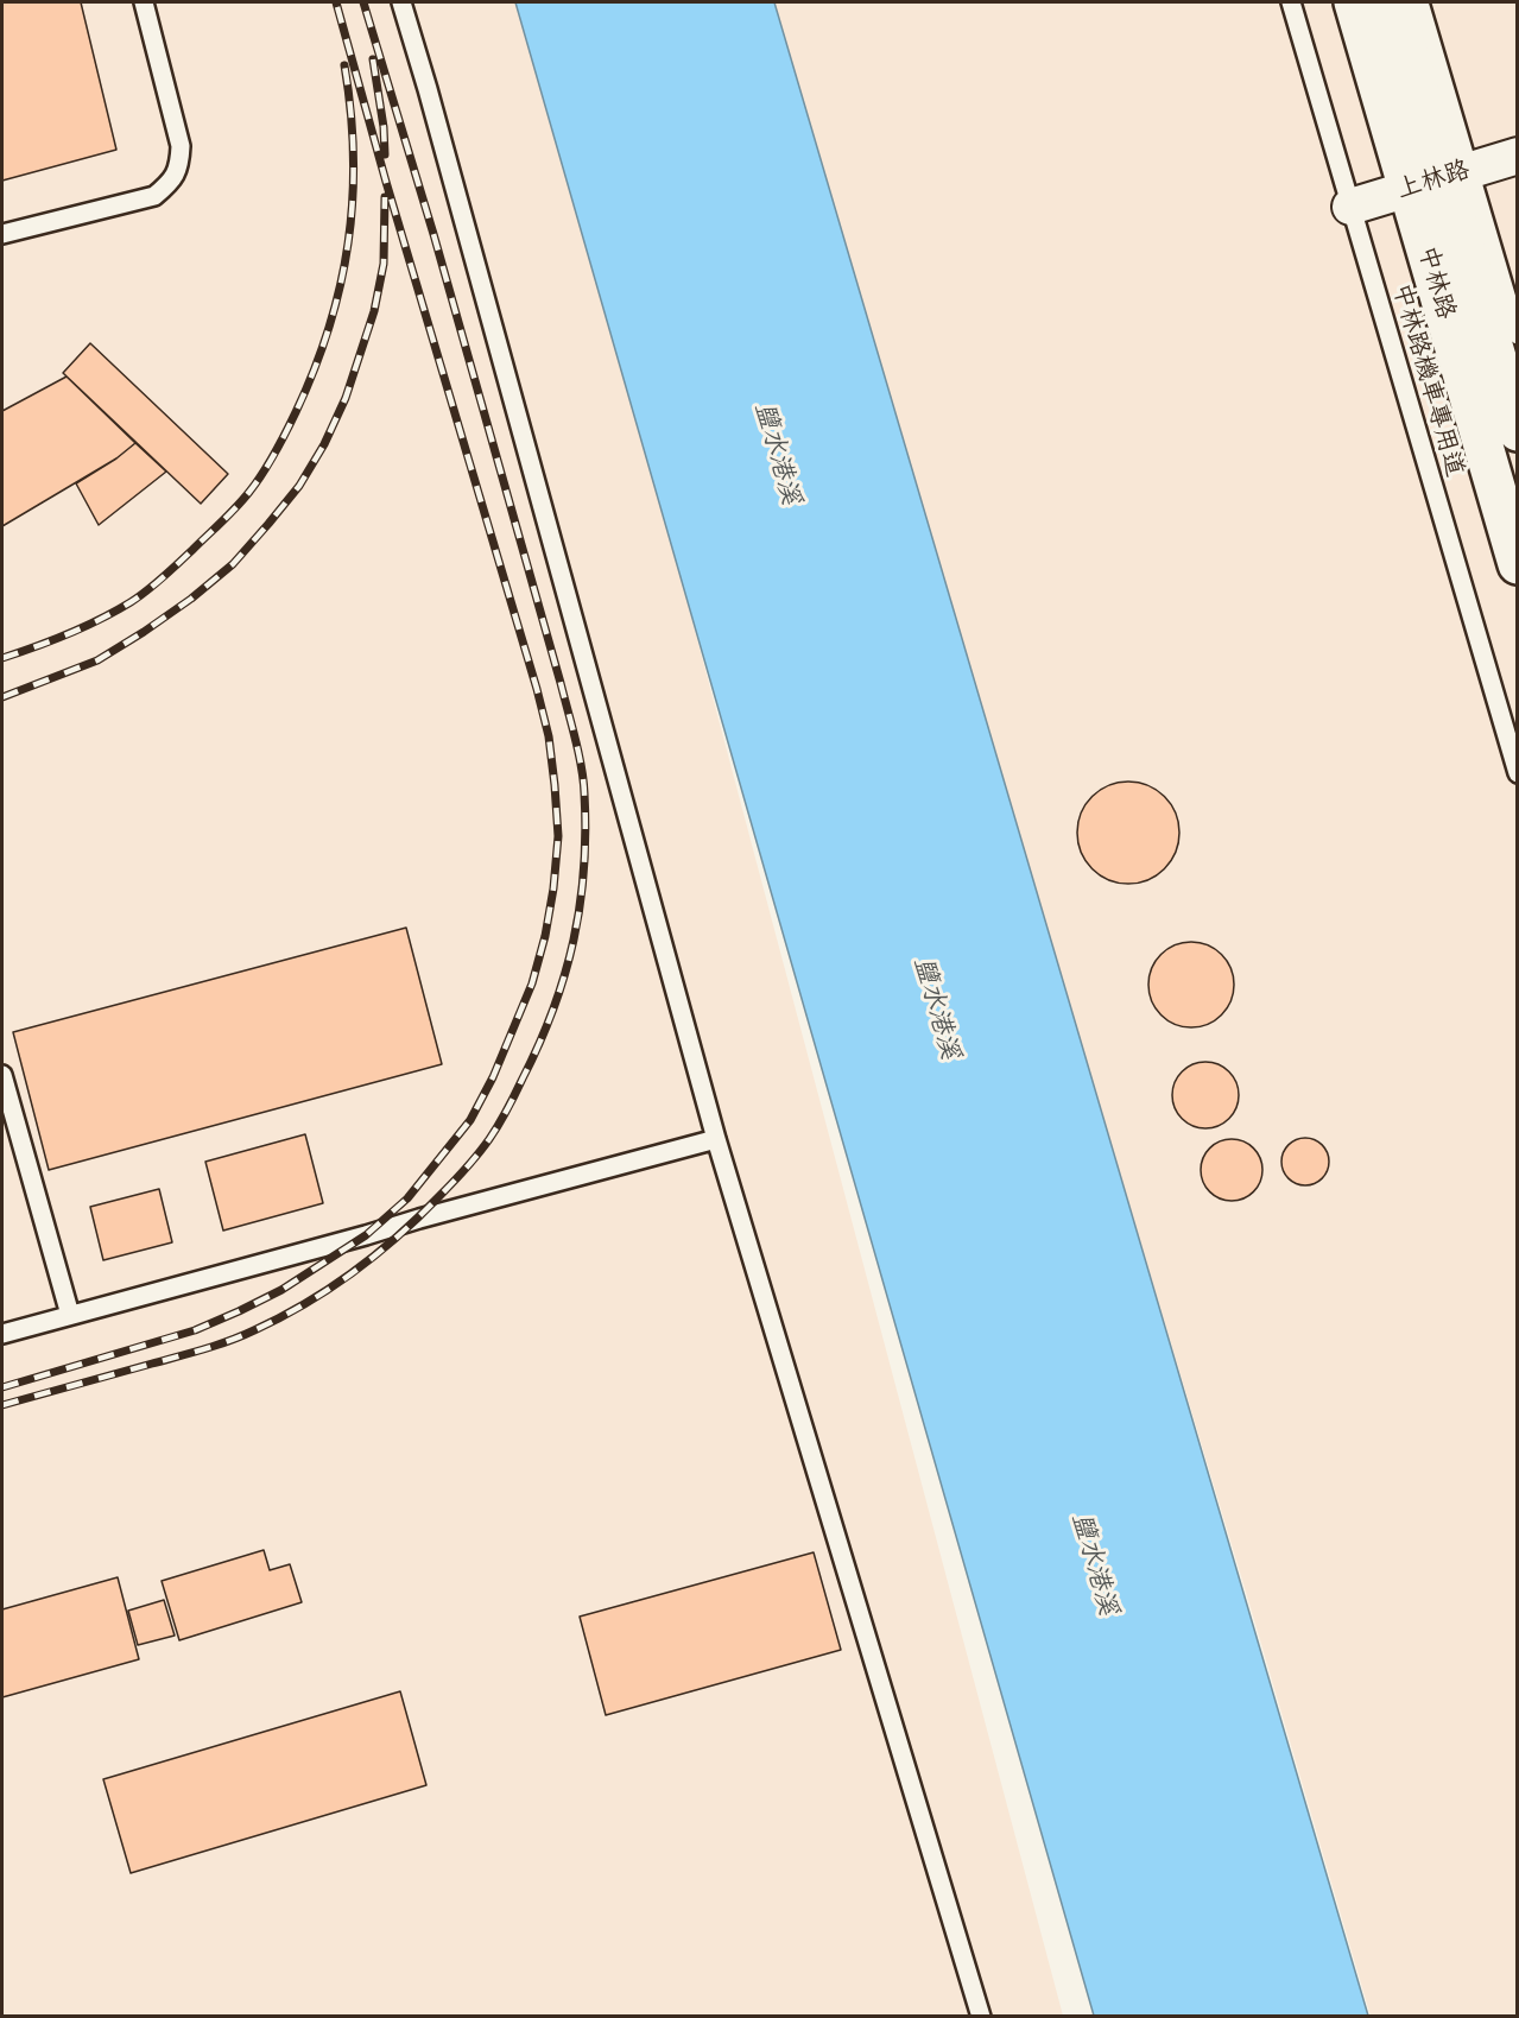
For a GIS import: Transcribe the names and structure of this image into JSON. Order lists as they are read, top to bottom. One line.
{"streets":{"street":["上林路","中林路"],"lane":["中林路機車專用道"]},"crossings":[["上林路","中林路"],["上林路","中林路機車專用道"]],"water":["鹽水港溪"]}
